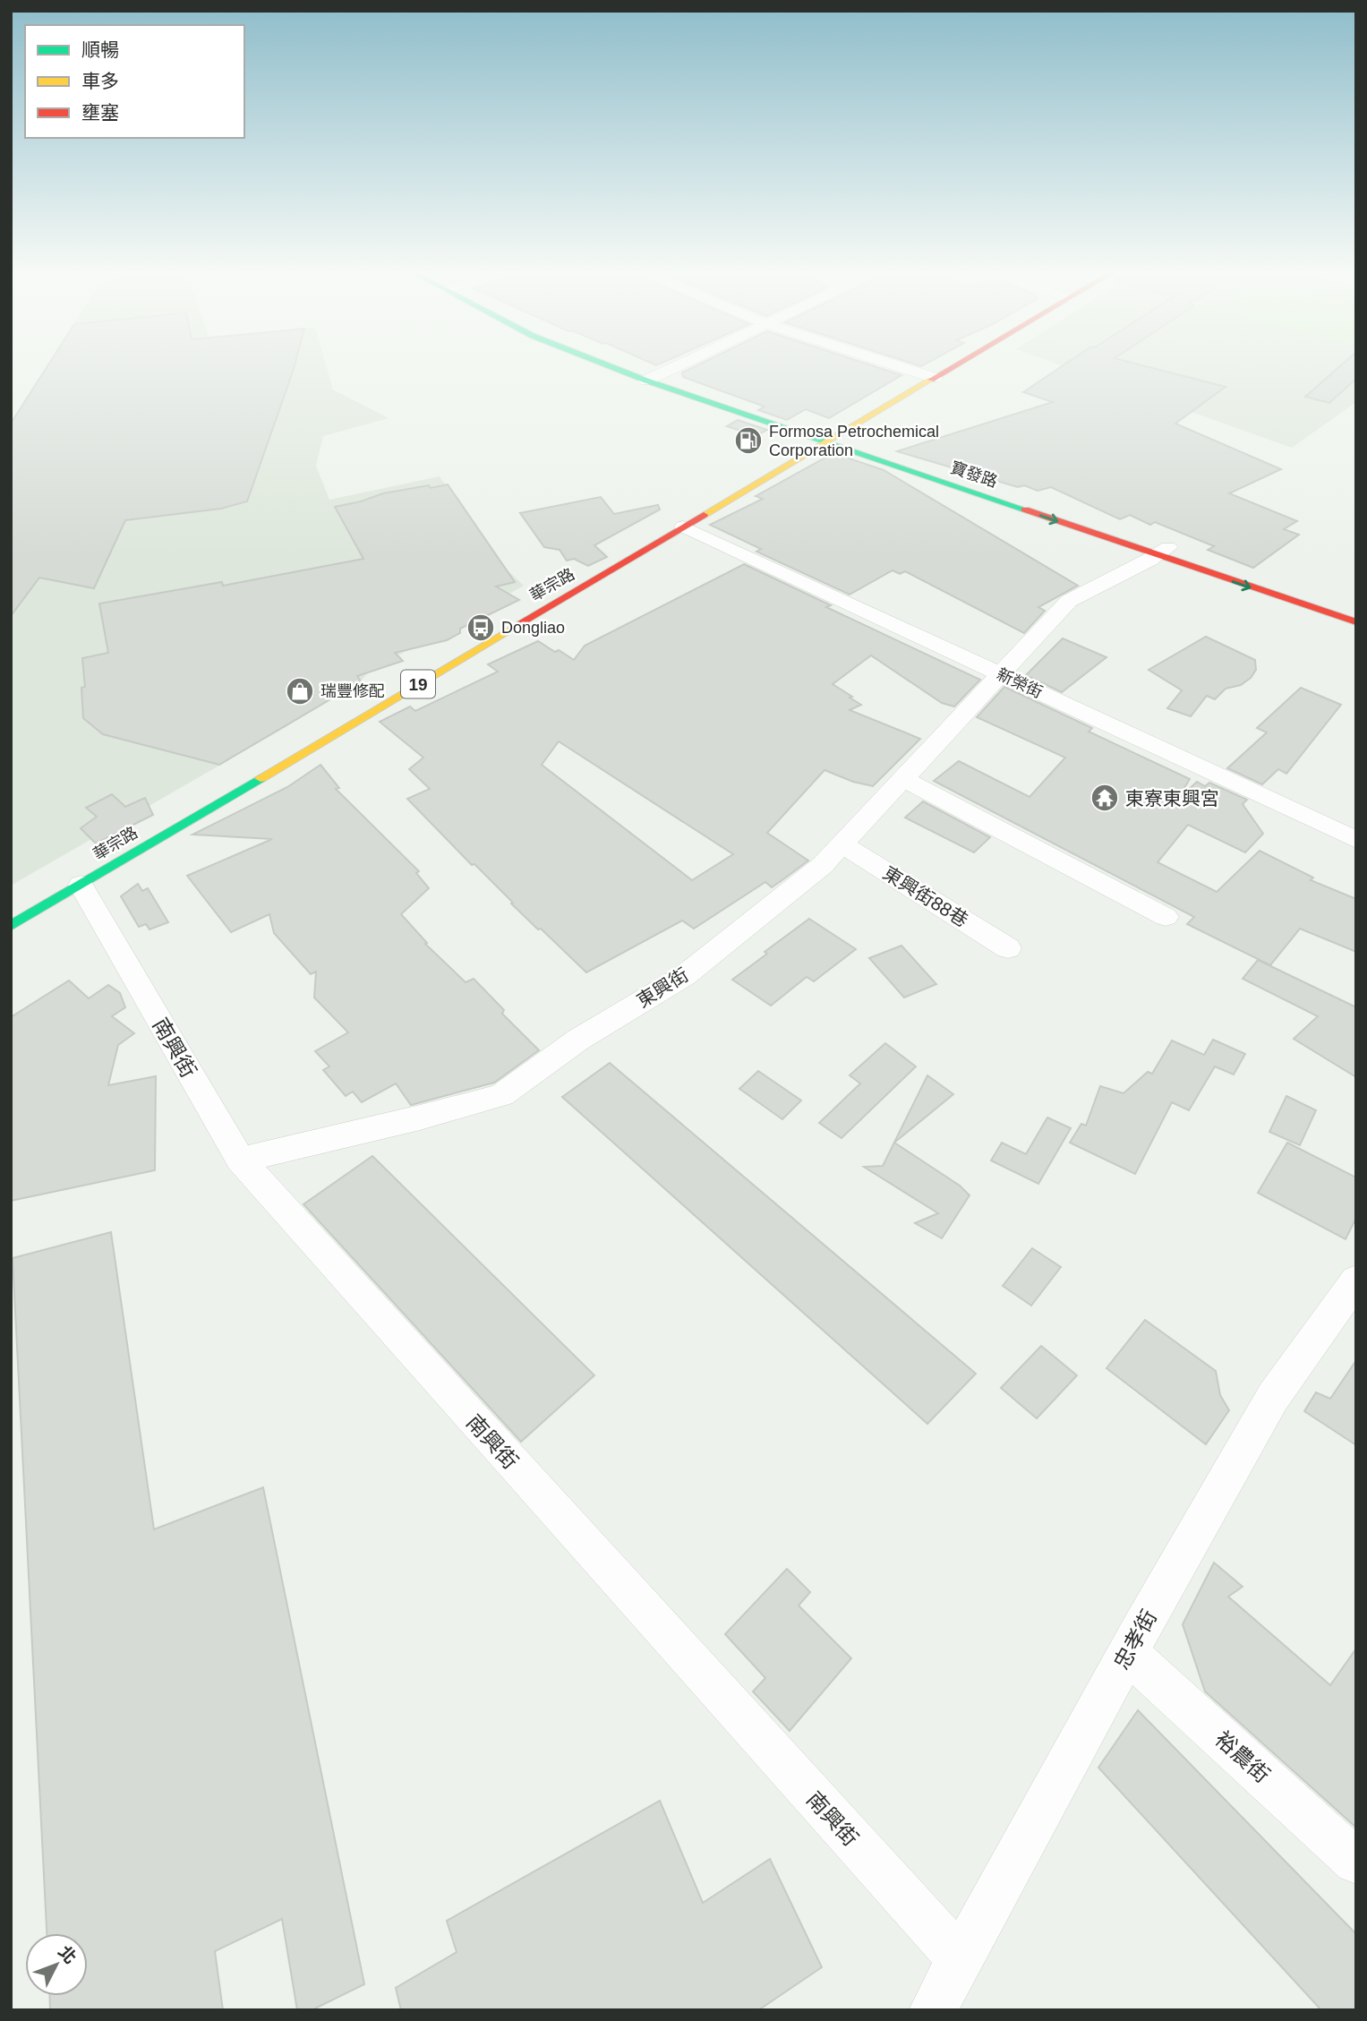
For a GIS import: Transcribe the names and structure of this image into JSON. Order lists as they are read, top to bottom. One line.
{"streets":{"main road":["寶發路","華宗路","19"],"street":["新榮街","東興街88巷","東興街","南興街","忠孝街","裕農街"]},"crossings":[["寶發路","華宗路"],["寶發路","東興街"],["華宗路","新榮街"],["華宗路","南興街"],["新榮街","東興街"],["東興街88巷","東興街"],["東興街","南興街"],["南興街","忠孝街"],["忠孝街","裕農街"]],"places":{"fuel station":["Formosa Petrochemical Corporation"],"bus stop":["Dongliao"],"shop":["瑞豐修配"],"temple":["東寮東興宮"]},"legend":["順暢","車多","壅塞"],"north":"top right"}
